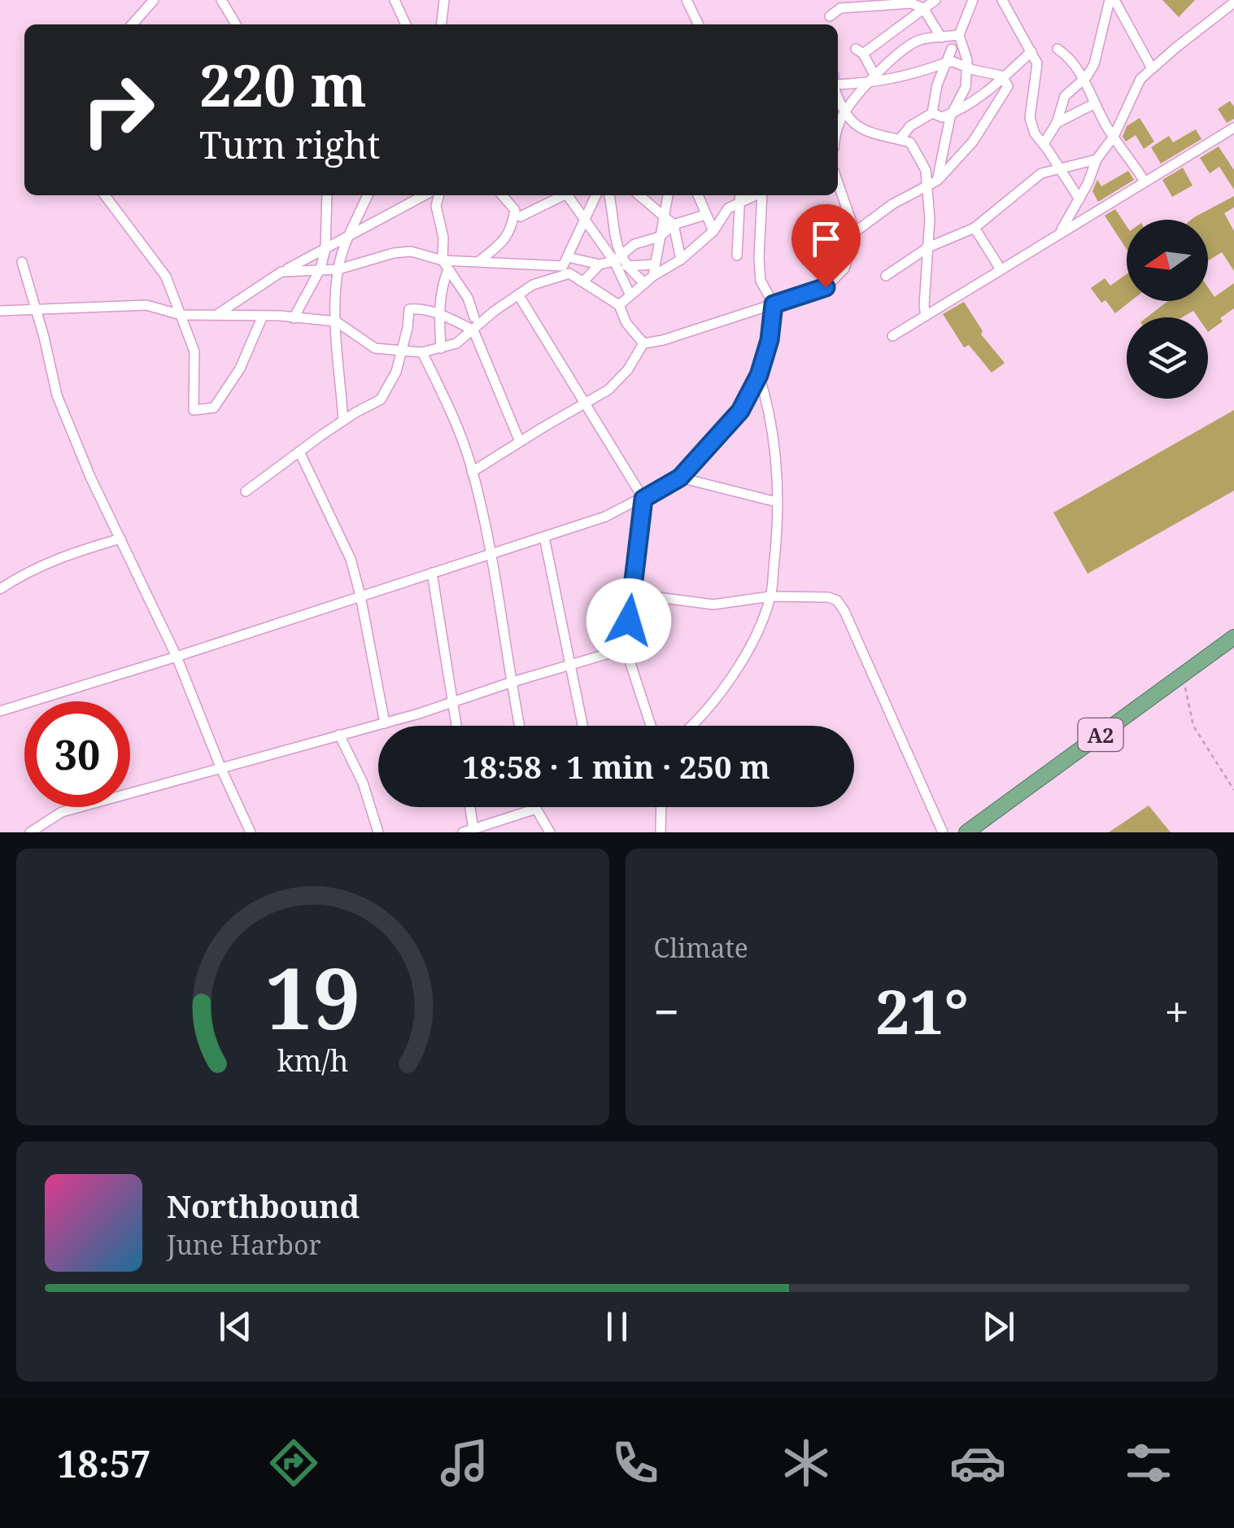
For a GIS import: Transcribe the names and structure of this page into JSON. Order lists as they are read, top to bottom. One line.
{"streets":{"highway":["A2"]},"north":"left","page":{"turn":["220 m","Turn right"],"limit":"30","trip":"18:58 · 1 min · 250 m","tile":"Climate","heat":["−","21°","+"],"song":["Northbound","June Harbor"],"tabs":"18:57","gauge":["19","km/h"]}}
